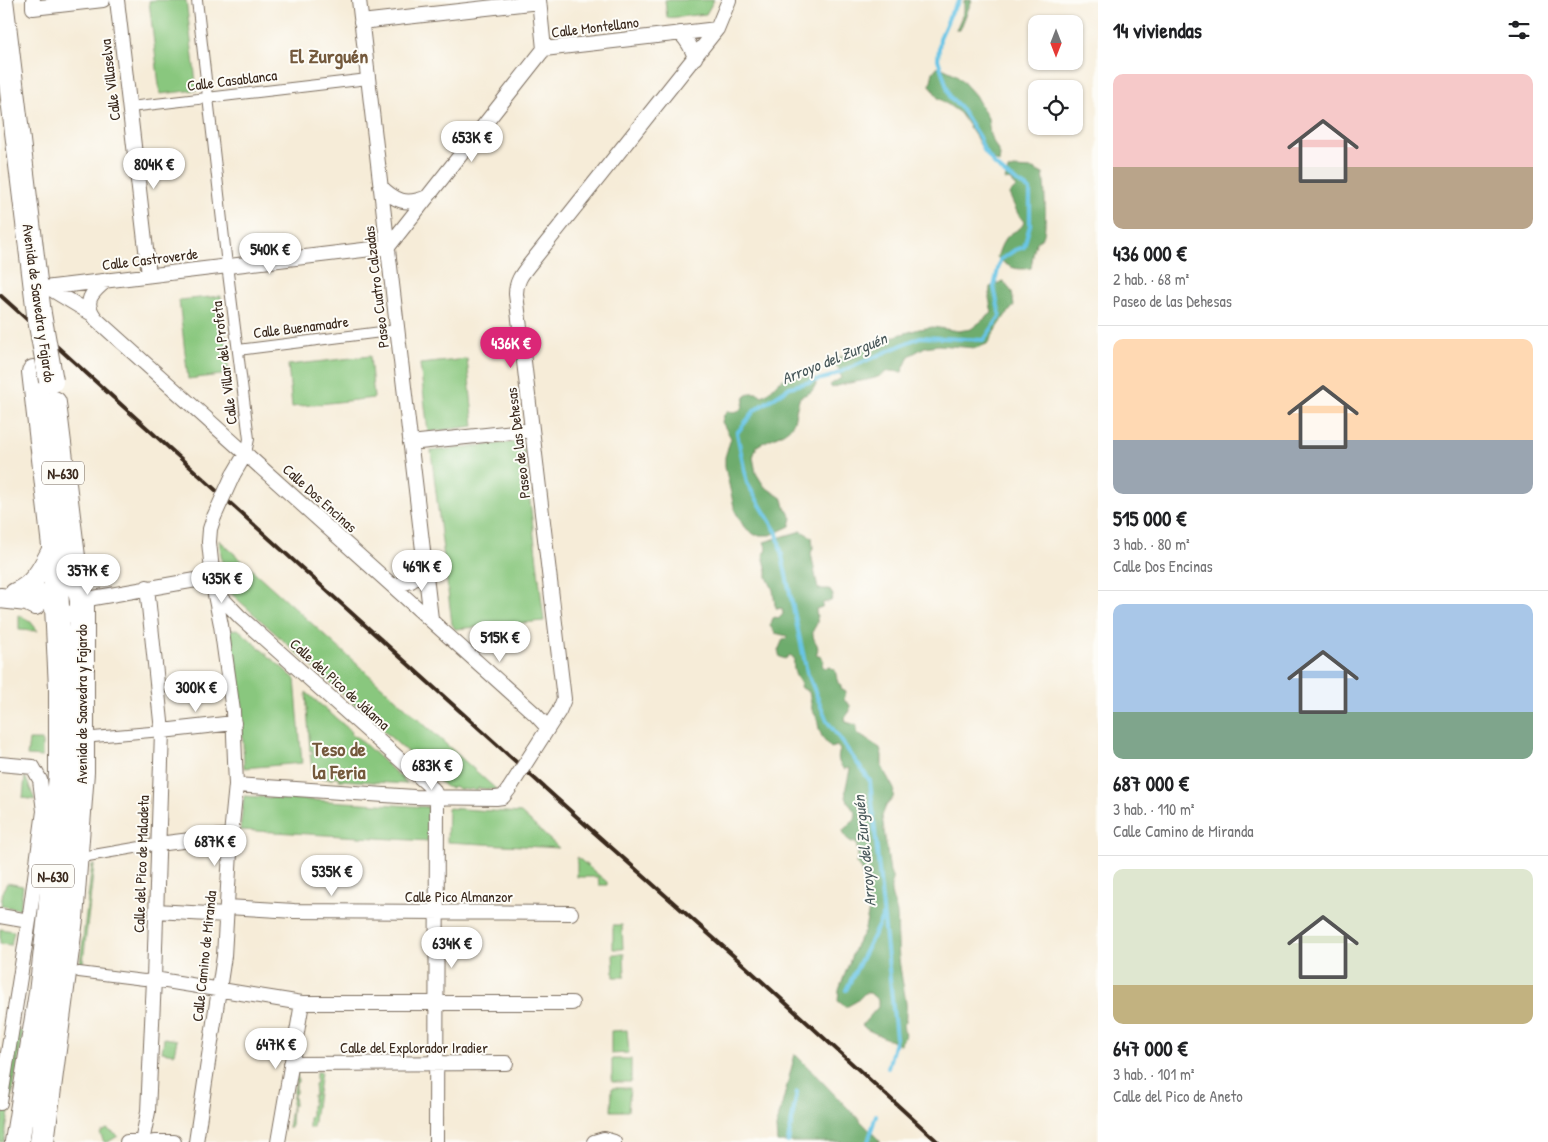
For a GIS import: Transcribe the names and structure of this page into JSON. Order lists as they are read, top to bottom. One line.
{"streets":{"highway":["Avenida de Saavedra y Fajardo","N-630"],"street":["Calle Montellano","Calle Villaselva","Calle Casablanca","Calle Castroverde","Paseo Cuatro Calzadas","Calle Buenamadre","Calle Villar del Profeta","Paseo de las Dehesas","Calle Dos Encinas","Calle del Pico de Jálama","Calle del Pico de Maladeta","Calle Pico Almanzor","Calle Camino de Miranda","Calle del Explorador Iradier"]},"crossings":[["Calle Montellano","Paseo de las Dehesas"],["Calle Villaselva","Calle Casablanca"],["Calle Villaselva","Calle Castroverde"],["Calle Casablanca","Paseo Cuatro Calzadas"],["Calle Casablanca","Calle Villar del Profeta"],["Calle Castroverde","Paseo Cuatro Calzadas"],["Calle Castroverde","Avenida de Saavedra y Fajardo"],["Calle Castroverde","Calle Villar del Profeta"],["Calle Castroverde","Calle Dos Encinas"],["Paseo Cuatro Calzadas","Calle Buenamadre"],["Paseo Cuatro Calzadas","Calle Dos Encinas"],["Avenida de Saavedra y Fajardo","Calle Dos Encinas"],["Calle Buenamadre","Calle Villar del Profeta"],["Calle Villar del Profeta","Calle Dos Encinas"],["Calle Villar del Profeta","Calle Camino de Miranda"],["Paseo de las Dehesas","Calle Dos Encinas"],["Paseo de las Dehesas","Calle del Pico de Jálama"],["Calle Dos Encinas","Calle Camino de Miranda"],["Calle del Pico de Jálama","Calle Camino de Miranda"],["Calle del Pico de Maladeta","Calle Pico Almanzor"],["Calle Pico Almanzor","Calle Camino de Miranda"]],"districts":["El Zurguén","Teso de la Feria"],"water":["Arroyo del Zurguén"],"north":"bottom","page":{"heading":"14 viviendas","list":[{"name":"436 000 €","note":"2 hab. · 68 m² · Paseo de las Dehesas"},{"name":"515 000 €","note":"3 hab. · 80 m² · Calle Dos Encinas"},{"name":"687 000 €","note":"3 hab. · 110 m² · Calle Camino de Miranda"},{"name":"647 000 €","note":"3 hab. · 101 m² · Calle del Pico de Aneto"}],"price":["653K €","804K €","540K €","436K €","469K €","357K €","435K €","515K €","300K €","683K €","687K €","535K €","634K €","647K €"]}}
